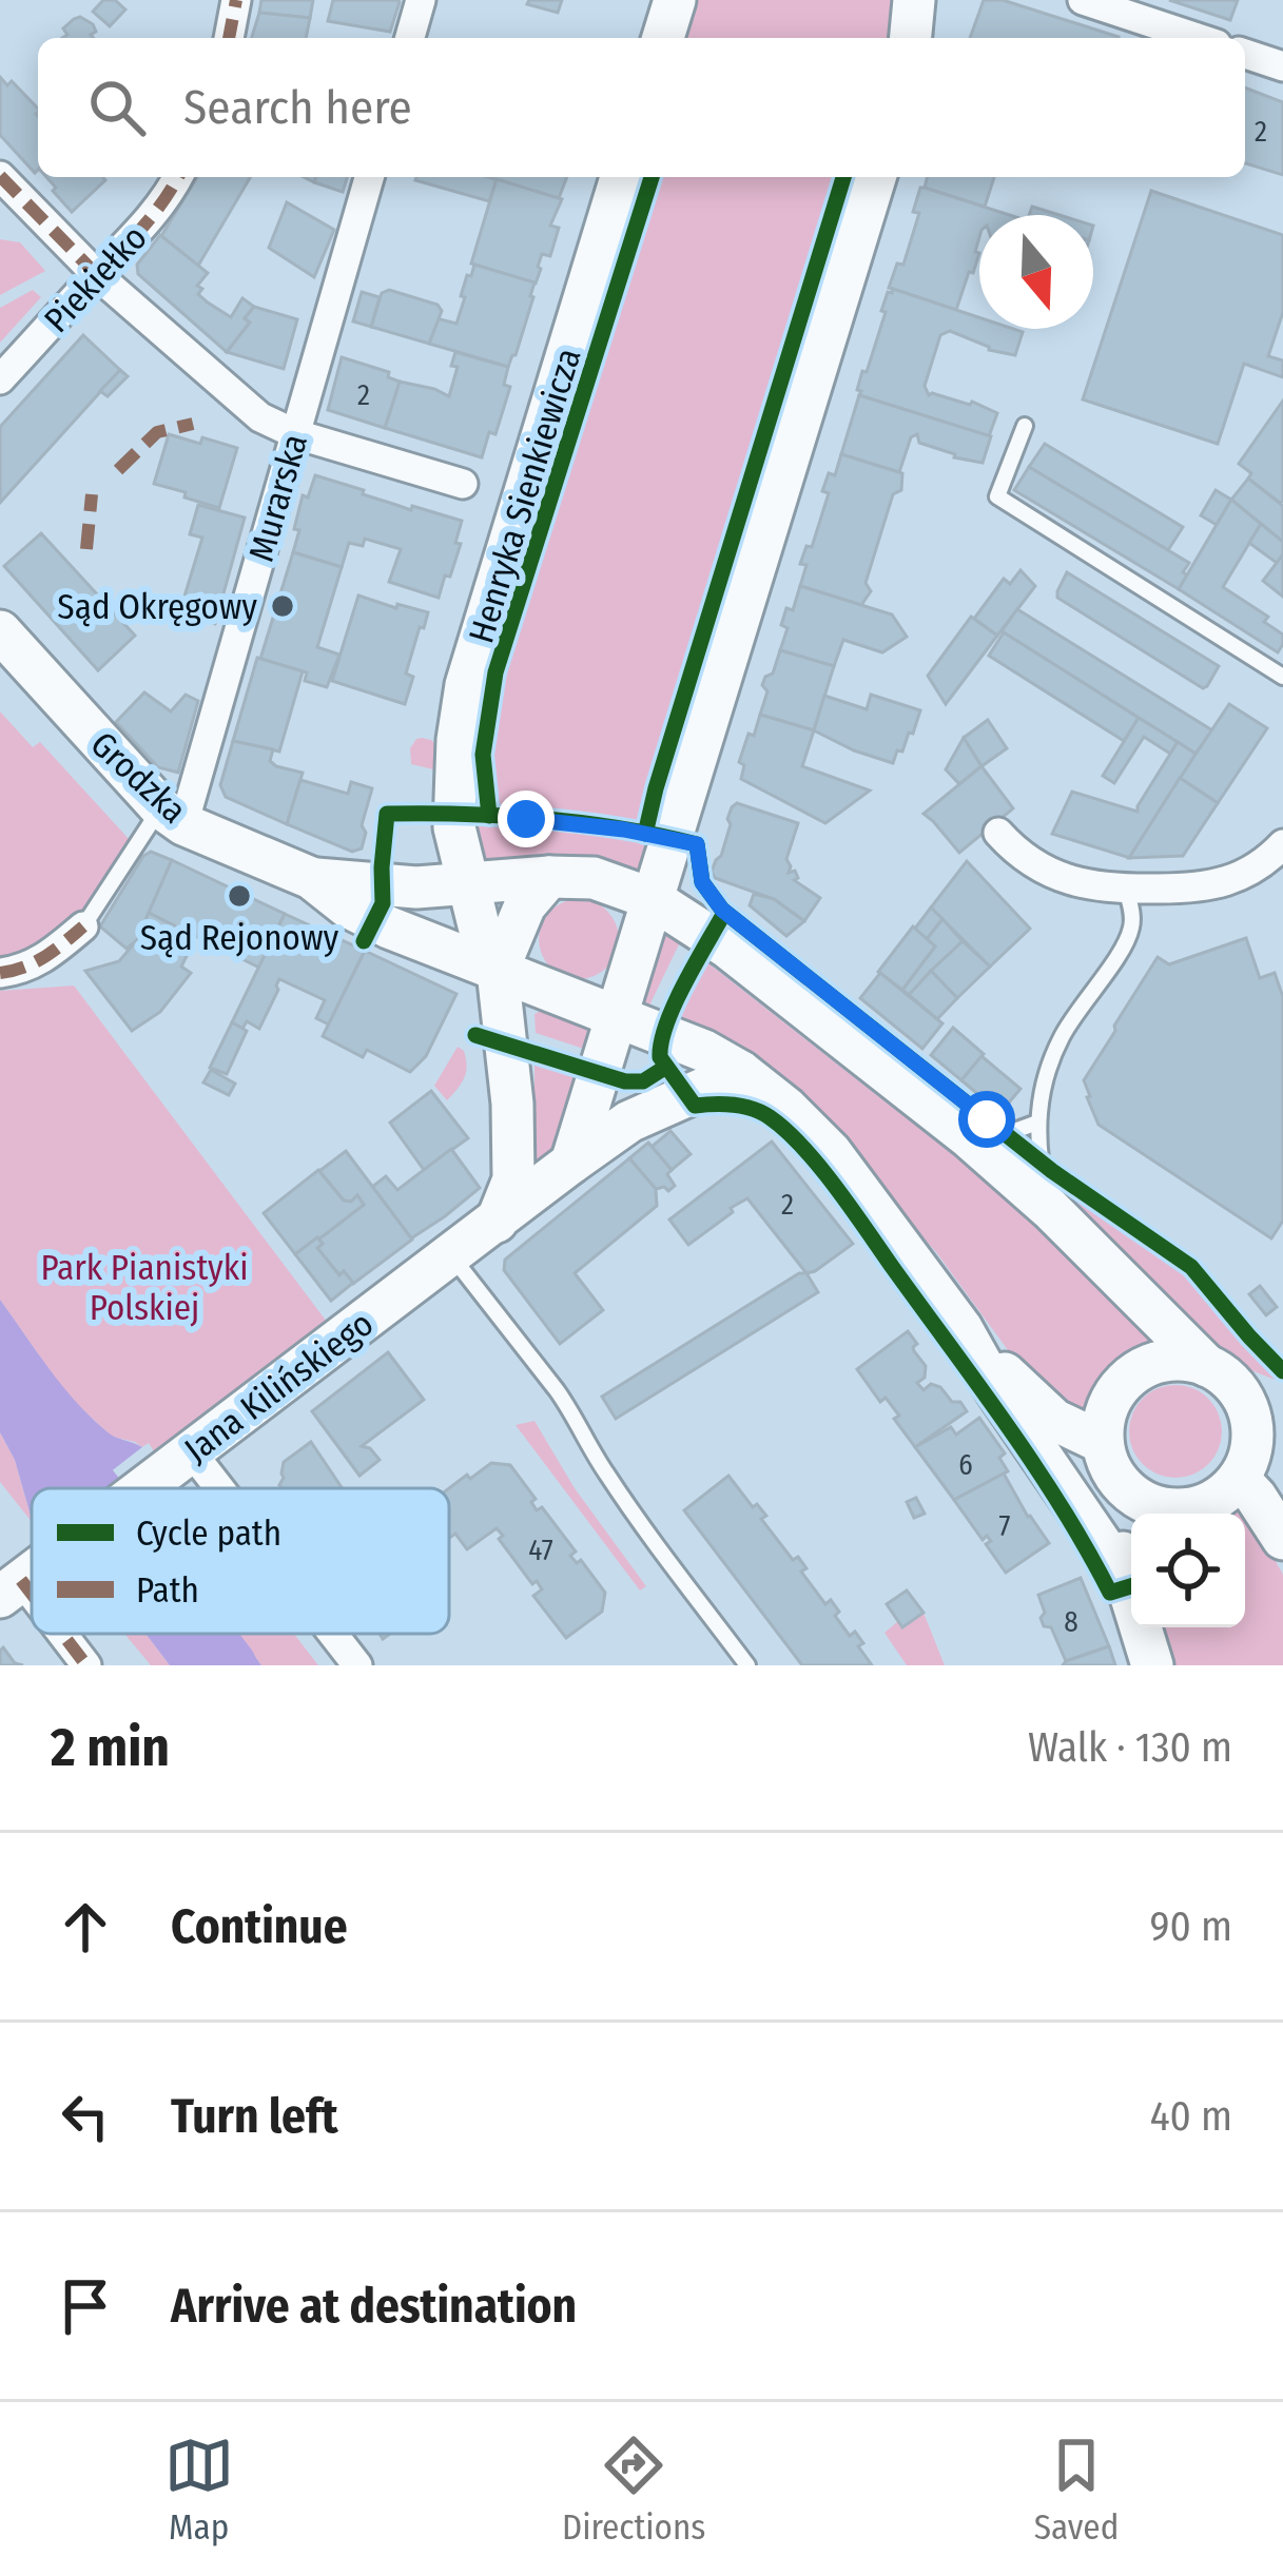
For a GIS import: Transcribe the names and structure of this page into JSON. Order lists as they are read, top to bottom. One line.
{"streets":{"main road":["Henryka Sienkiewicza","Grodzka","Jana Kilińskiego"],"street":["Piekiełko","Murarska"]},"crossings":[["Henryka Sienkiewicza","Grodzka"],["Murarska","Grodzka"],["Grodzka","Jana Kilińskiego"]],"parks":["Park Pianistyki Polskiej"],"places":["Sąd Okręgowy","Sąd Rejonowy"],"house_numbers":["2","2","2","6","7","47","8"],"legend":["Cycle path","Path"],"north":"bottom","page":{"search":"Search here","heading":["2 min","Walk · 130 m"],"list":[["Continue","90 m"],["Turn left","40 m"],"Arrive at destination"],"nav":["Map","Directions","Saved"]}}
